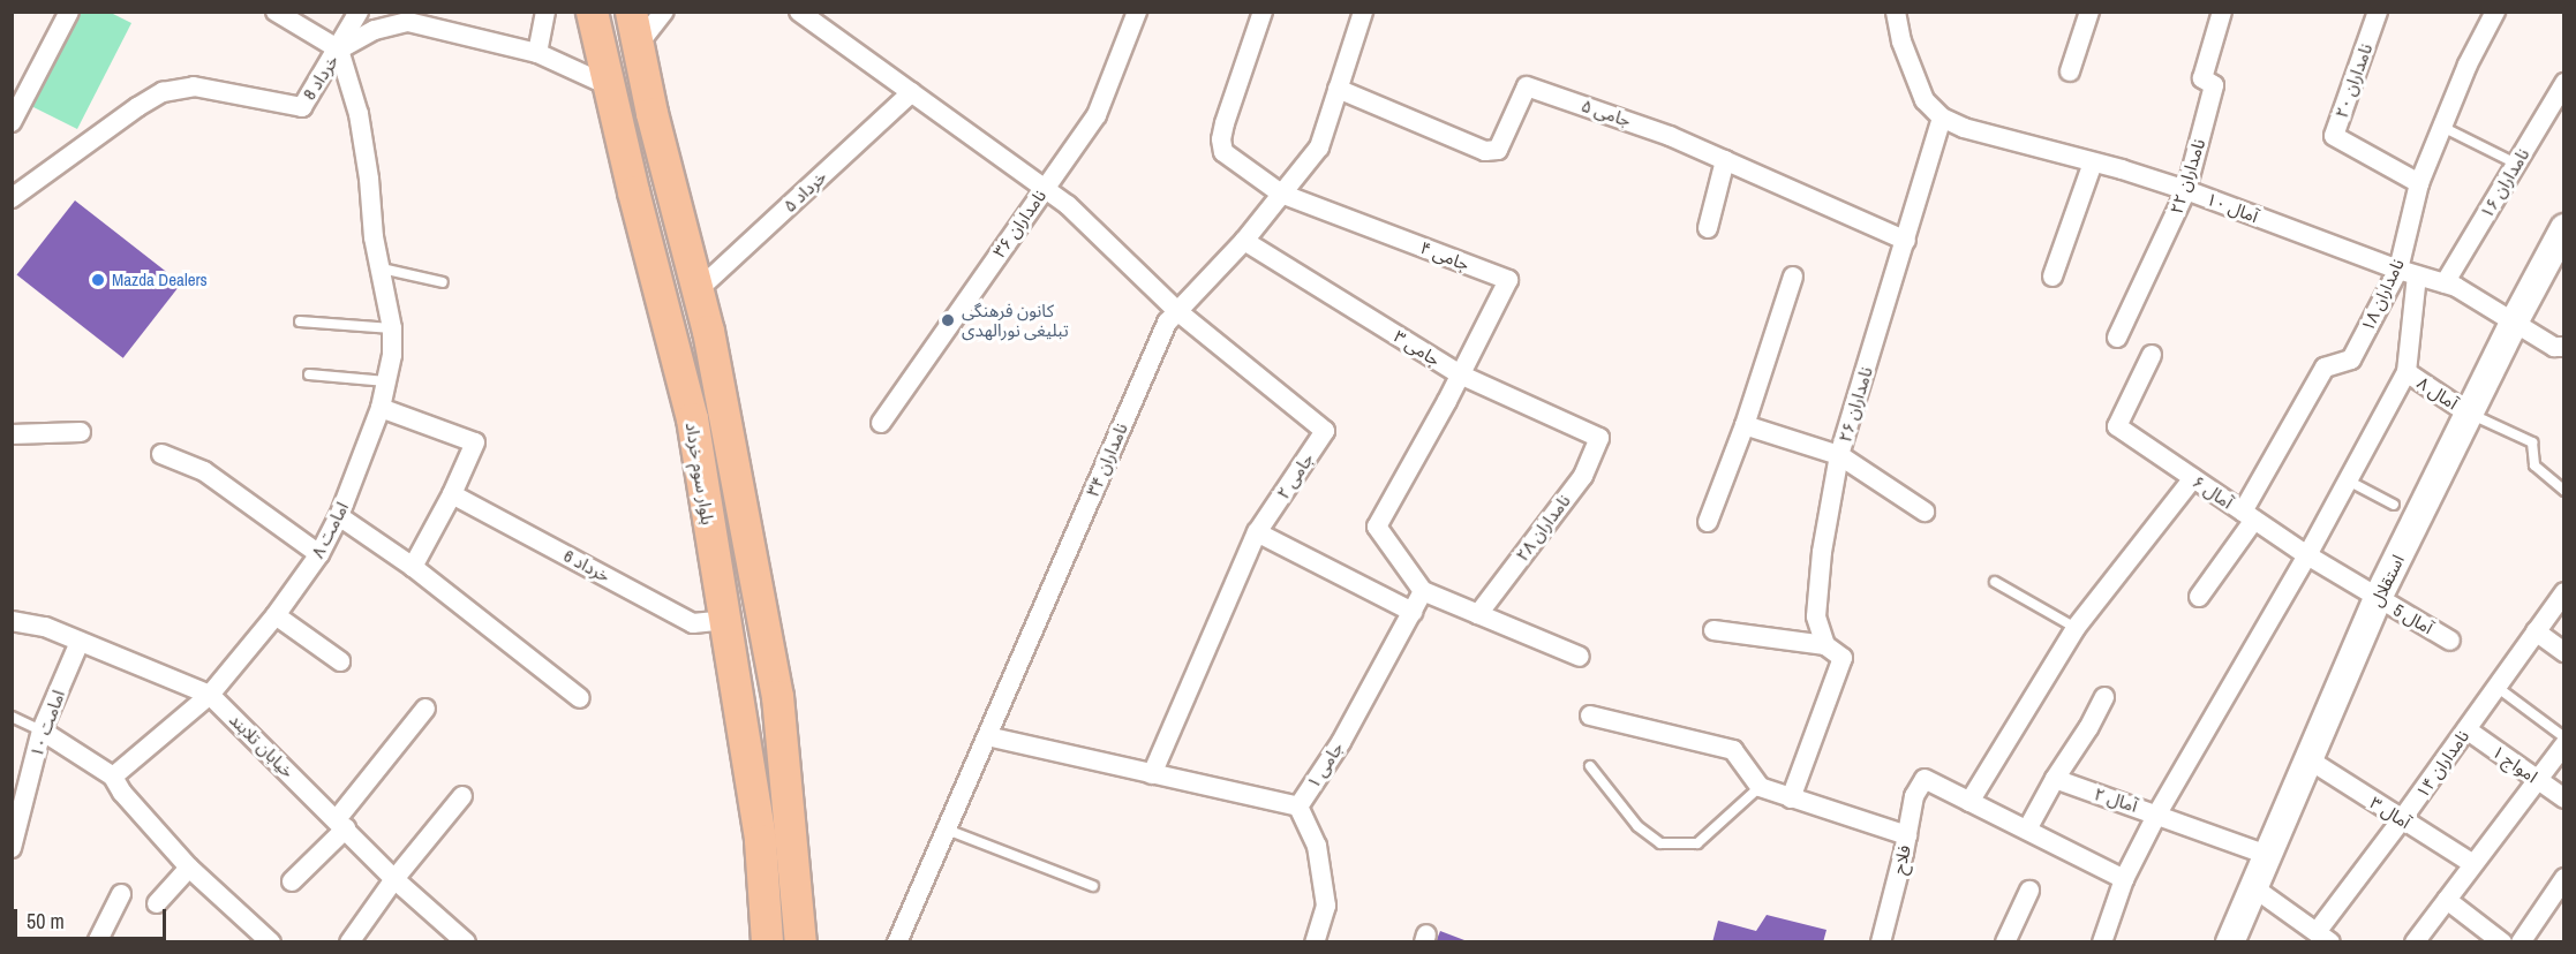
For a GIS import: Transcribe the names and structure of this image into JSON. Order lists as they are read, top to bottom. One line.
{"streets":{"main road":["بلوار سوم خرداد"],"street":["خرداد 8","نامداران ۲۰","جامی ۵","نامداران ۲۲","نامداران ۱۶","خرداد ۵","آمال ۱۰","نامداران ۳۶","جامی ۴","نامداران ۱۸","جامی ۳","آمال ۸","نامداران ۲۶","نامداران ۳۴","جامی ۲","آمال ۶","نامداران ۲۸","امامت ۸","خرداد 6","استقلال","آمال 5","امامت ۱۰","خیابان تلابند","نامداران ۱۴","امواج ۱","جامی ۱","آمال ۲","آمال ۳","فلاح"]},"crossings":[["خرداد 8","بلوار سوم خرداد"],["خرداد 8","امامت ۸"],["نامداران ۲۰","نامداران ۱۸"],["جامی ۵","نامداران ۲۶"],["جامی ۵","نامداران ۳۴"],["نامداران ۲۲","آمال ۱۰"],["نامداران ۱۶","آمال ۱۰"],["خرداد ۵","بلوار سوم خرداد"],["آمال ۱۰","نامداران ۱۸"],["آمال ۱۰","نامداران ۲۶"],["آمال ۱۰","استقلال"],["جامی ۴","جامی ۳"],["جامی ۴","نامداران ۳۴"],["نامداران ۱۸","آمال ۶"],["جامی ۳","نامداران ۳۴"],["جامی ۳","نامداران ۲۸"],["آمال ۸","استقلال"],["نامداران ۳۴","جامی ۲"],["نامداران ۳۴","جامی ۱"],["بلوار سوم خرداد","خرداد 6"],["آمال ۶","استقلال"],["آمال ۶","آمال 5"],["امامت ۸","خیابان تلابند"],["استقلال","آمال 5"],["استقلال","آمال ۲"],["استقلال","آمال ۳"],["امامت ۱۰","خیابان تلابند"],["نامداران ۱۴","امواج ۱"],["نامداران ۱۴","آمال ۳"]],"places":["Mazda Dealers","کانون فرهنگی تبلیغی نورالهدی"],"scale_bar":"50 m"}
